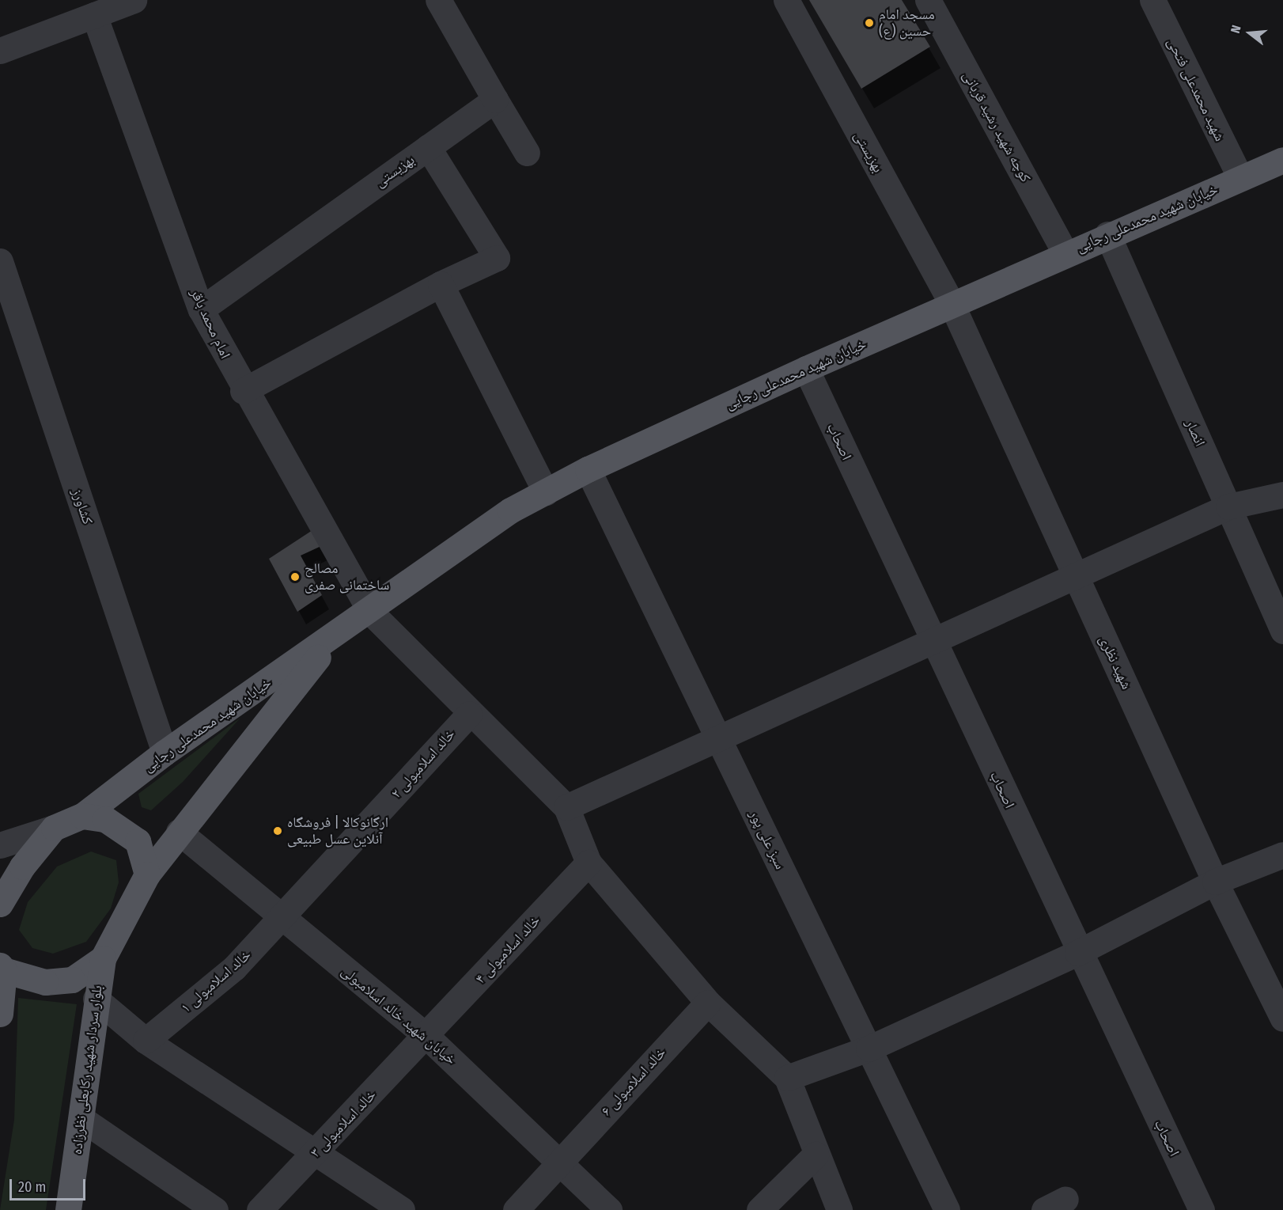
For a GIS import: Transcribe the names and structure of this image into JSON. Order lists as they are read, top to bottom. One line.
{"streets":{"main road":["خیابان شهید محمدعلی رجایی","بلوار سردار شهید رکابعلی نظرزاده"],"street":["شهید محمدعلی فتحی","کوچه شهید رشید قربانی","بهزیستی","امام محمد باقر","انصار","اصحاب","کشاورز","شهید نظری","خالد اسلامبولی ۲","سبز علی پور","خالد اسلامبولی ۴","خالد اسلامبولی ۱","خیابان شهید خالد اسلامبولی","خالد اسلامبولی ۶","خالد اسلامبولی ۳"]},"crossings":[["شهید محمدعلی فتحی","خیابان شهید محمدعلی رجایی"],["کوچه شهید رشید قربانی","خیابان شهید محمدعلی رجایی"],["بهزیستی","خیابان شهید محمدعلی رجایی"],["بهزیستی","امام محمد باقر"],["بهزیستی","شهید نظری"],["خیابان شهید محمدعلی رجایی","امام محمد باقر"],["خیابان شهید محمدعلی رجایی","انصار"],["خیابان شهید محمدعلی رجایی","اصحاب"],["خیابان شهید محمدعلی رجایی","کشاورز"],["خیابان شهید محمدعلی رجایی","شهید نظری"],["خیابان شهید محمدعلی رجایی","سبز علی پور"],["خیابان شهید محمدعلی رجایی","خیابان شهید خالد اسلامبولی"],["خیابان شهید محمدعلی رجایی","بلوار سردار شهید رکابعلی نظرزاده"],["امام محمد باقر","خالد اسلامبولی ۲"],["خالد اسلامبولی ۲","خالد اسلامبولی ۱"],["خالد اسلامبولی ۲","خیابان شهید خالد اسلامبولی"],["خالد اسلامبولی ۴","خیابان شهید خالد اسلامبولی"],["خالد اسلامبولی ۴","خالد اسلامبولی ۳"],["خالد اسلامبولی ۱","خیابان شهید خالد اسلامبولی"],["خیابان شهید خالد اسلامبولی","خالد اسلامبولی ۶"],["خیابان شهید خالد اسلامبولی","خالد اسلامبولی ۳"]],"places":["مسجد امام حسین (ع)","مصالح ساختمانی صفری","ارگانوکالا | فروشگاه آنلاین عسل طبیعی"],"scale_bar":"20 m","north":"left"}
